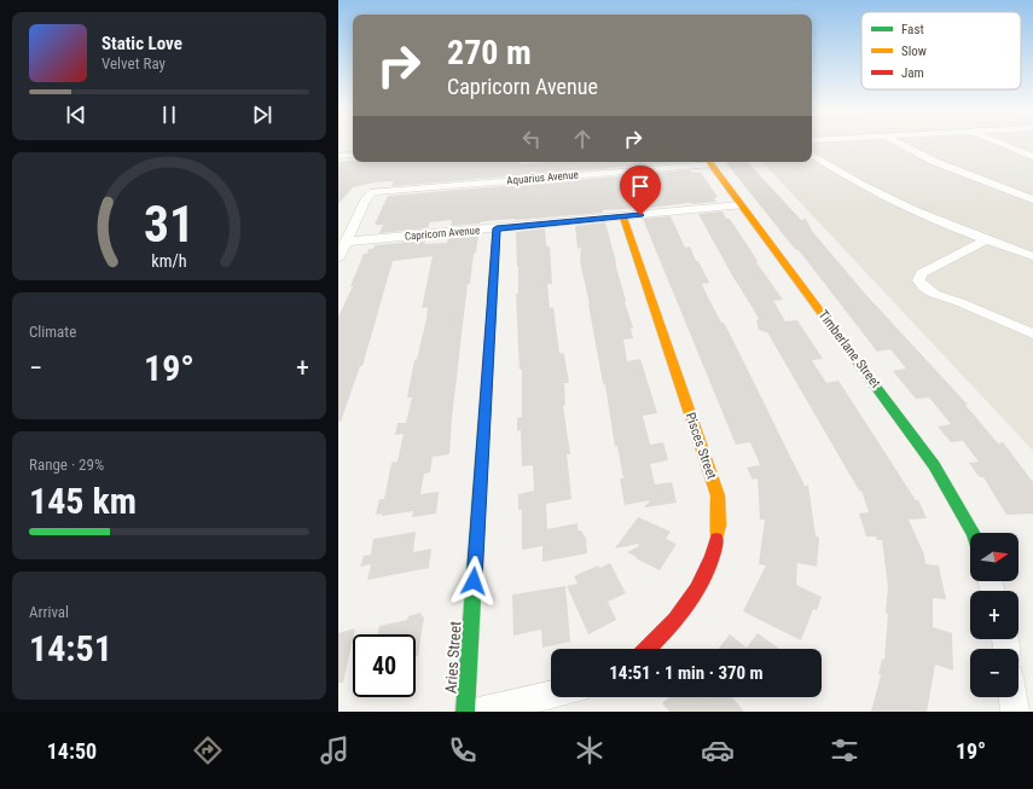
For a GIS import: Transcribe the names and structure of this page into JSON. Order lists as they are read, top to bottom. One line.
{"streets":{"street":["Aquarius Avenue","Capricorn Avenue","Timberlane Street","Pisces Street","Aries Street"]},"crossings":[["Aquarius Avenue","Capricorn Avenue"],["Capricorn Avenue","Timberlane Street"],["Capricorn Avenue","Pisces Street"],["Capricorn Avenue","Aries Street"]],"legend":["Fast","Slow","Jam"],"north":"right","page":{"turn":["270 m","Capricorn Avenue"],"song":["Static Love","Velvet Ray"],"tile":["Climate",["Range · 29%","145 km"],["Arrival","14:51"]],"heat":["−","19°","+"],"map_buttons":["+","−"],"limit":"40","trip":"14:51 · 1 min · 370 m","tabs":["14:50","19°"],"gauge":["31","km/h"]}}
